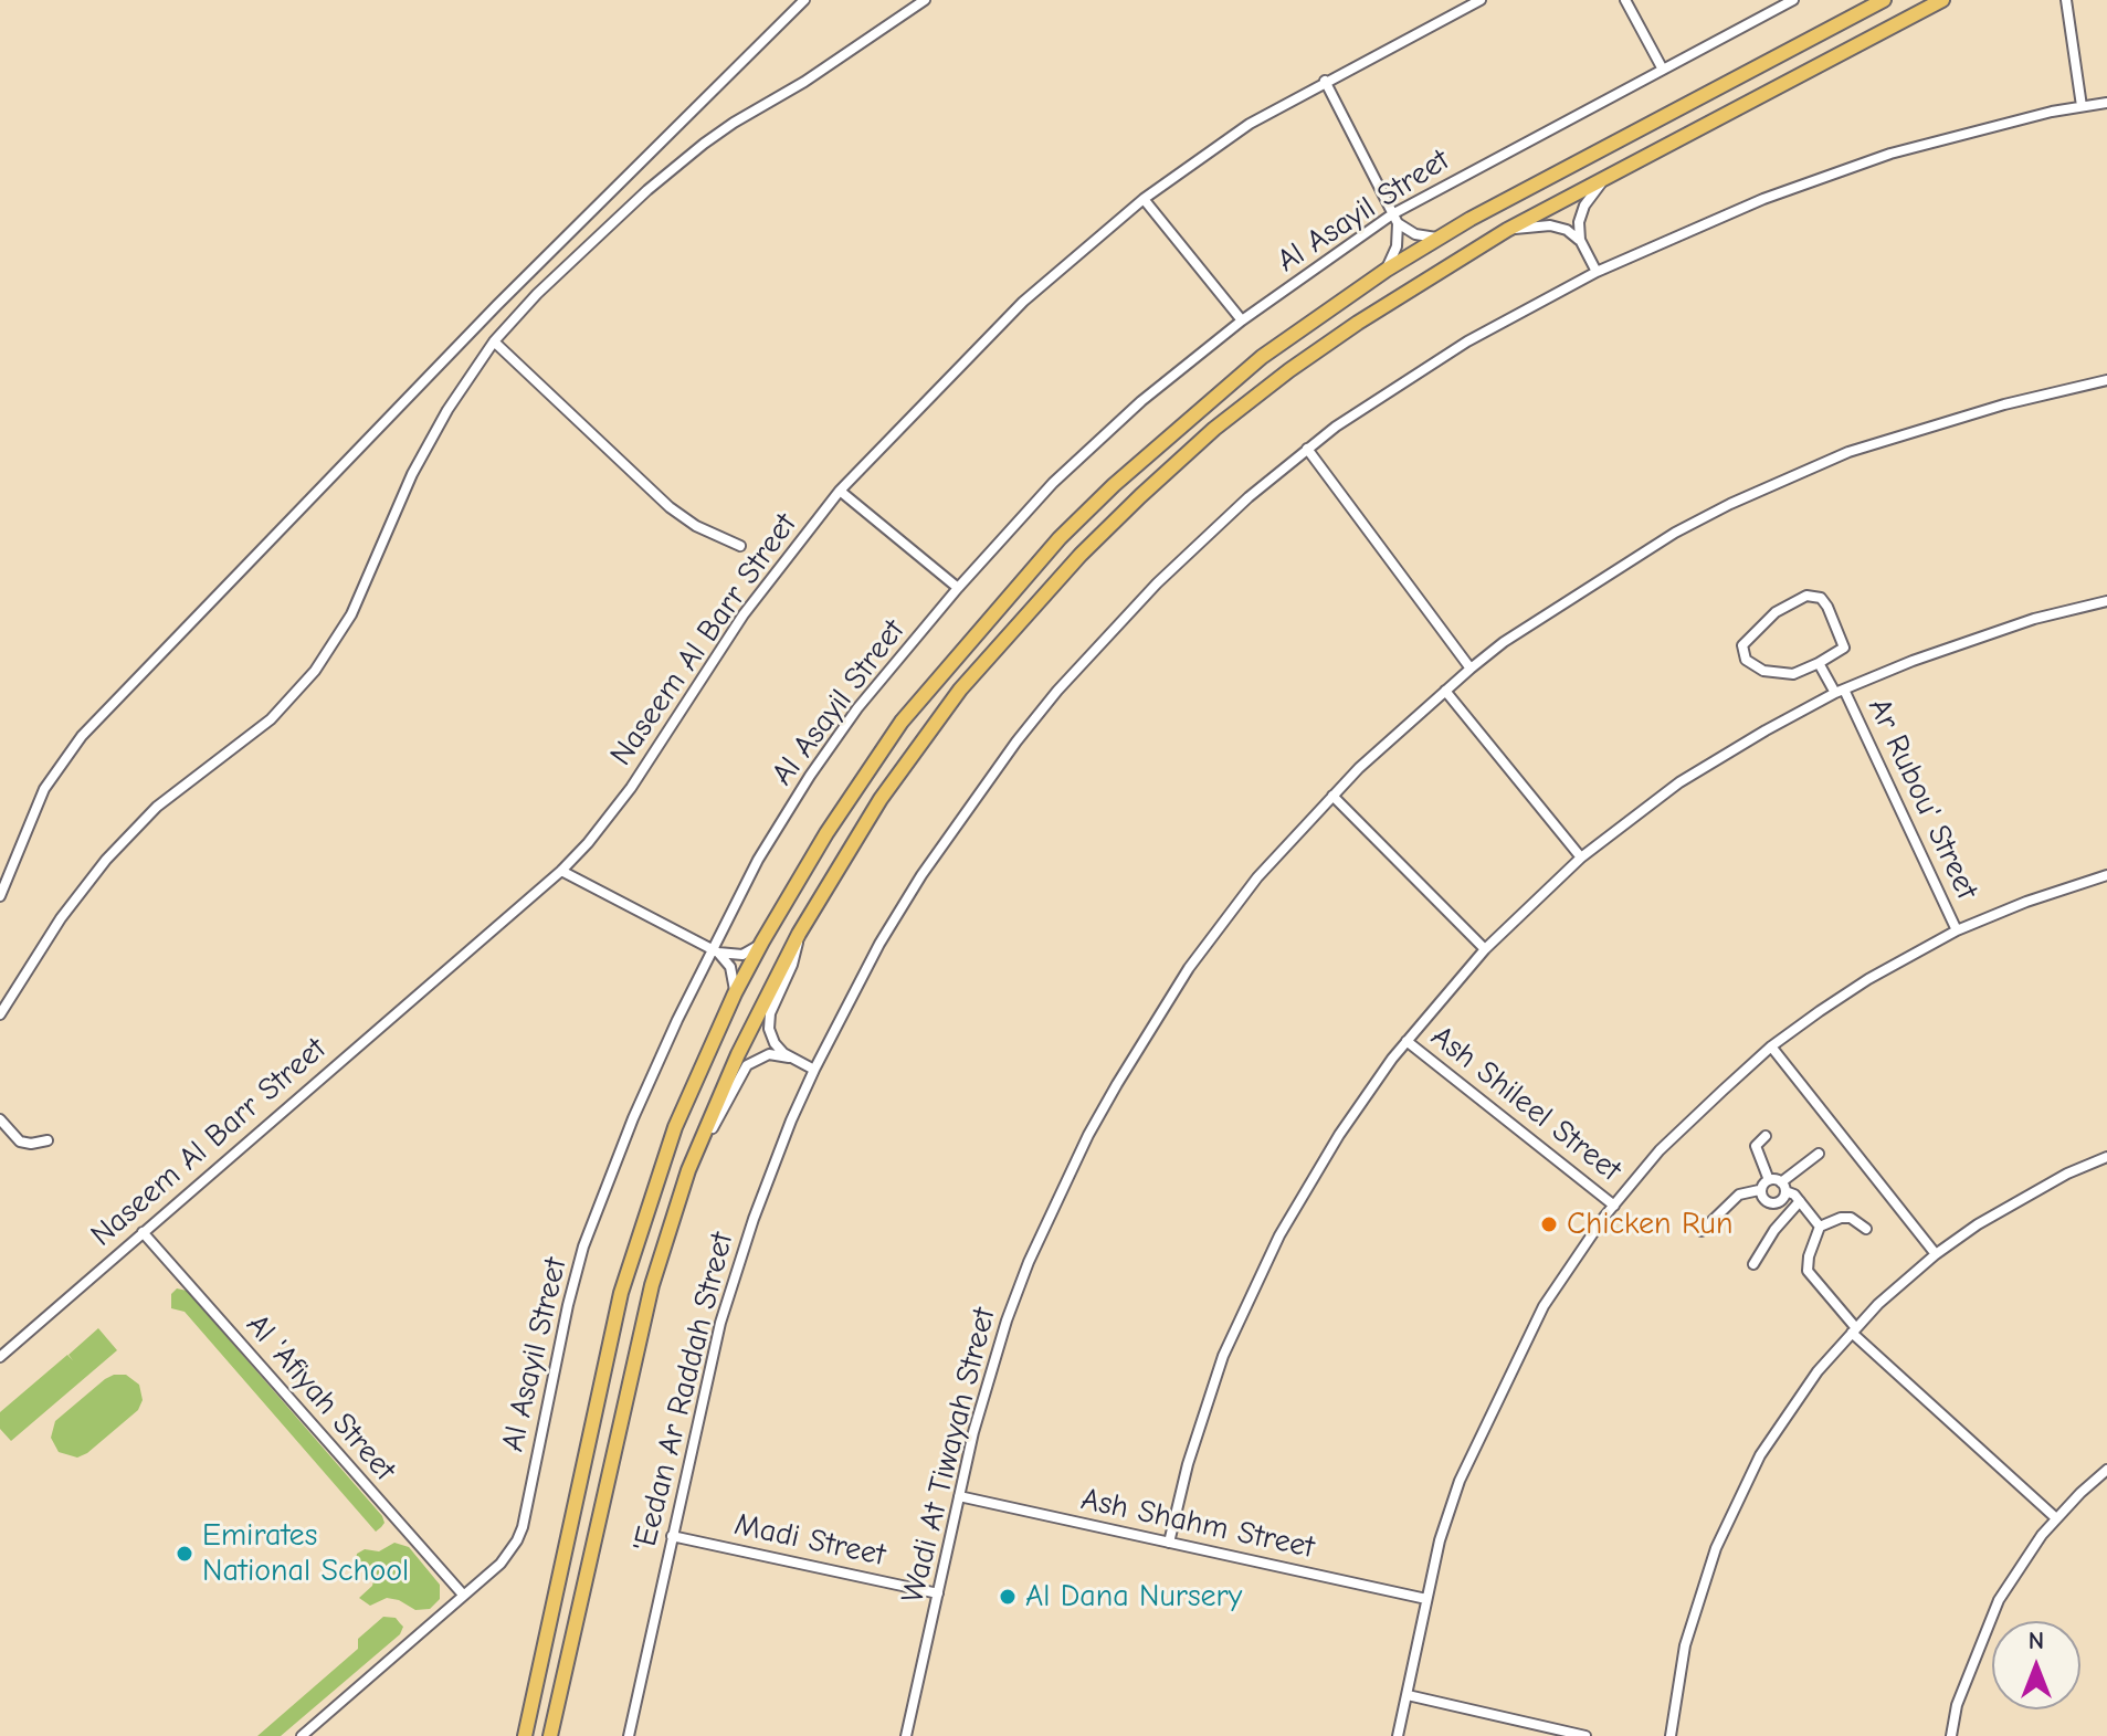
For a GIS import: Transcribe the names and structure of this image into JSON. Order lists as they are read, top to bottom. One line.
{"streets":{"street":["Al Asayil Street","Naseem Al Barr Street","Ar Rubou' Street","Ash Shileel Street","'Eedan Ar Raddah Street","Al 'Afiyah Street","Wadi At Tiwayah Street","Ash Shahm Street","Madi Street"]},"crossings":[["Al Asayil Street","Al 'Afiyah Street"],["Naseem Al Barr Street","Al 'Afiyah Street"],["'Eedan Ar Raddah Street","Madi Street"],["Wadi At Tiwayah Street","Ash Shahm Street"],["Wadi At Tiwayah Street","Madi Street"]],"places":["Chicken Run","Emirates National School","Al Dana Nursery"],"north":"top"}
